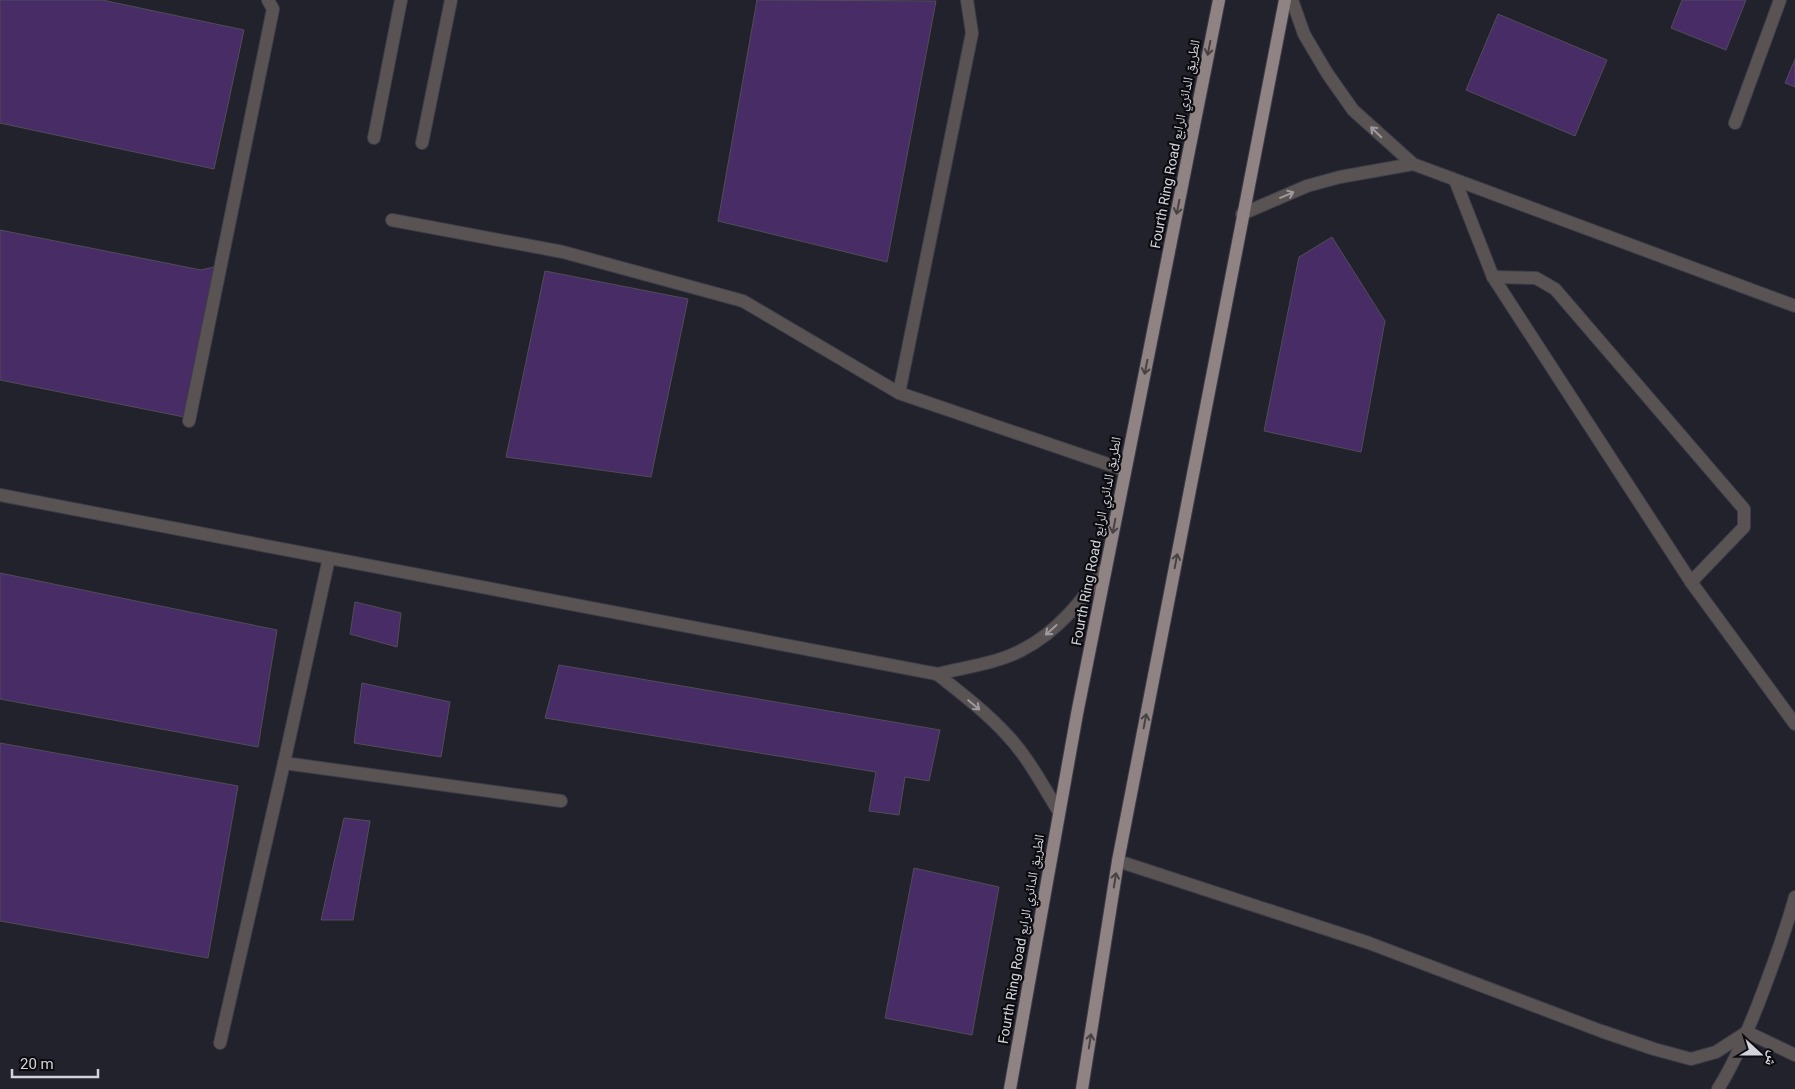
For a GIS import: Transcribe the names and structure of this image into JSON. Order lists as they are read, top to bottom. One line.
{"streets":{"main road":["Fourth Ring Road الطريق الدائري الرابع"]},"scale_bar":"20 m","north":"right"}
